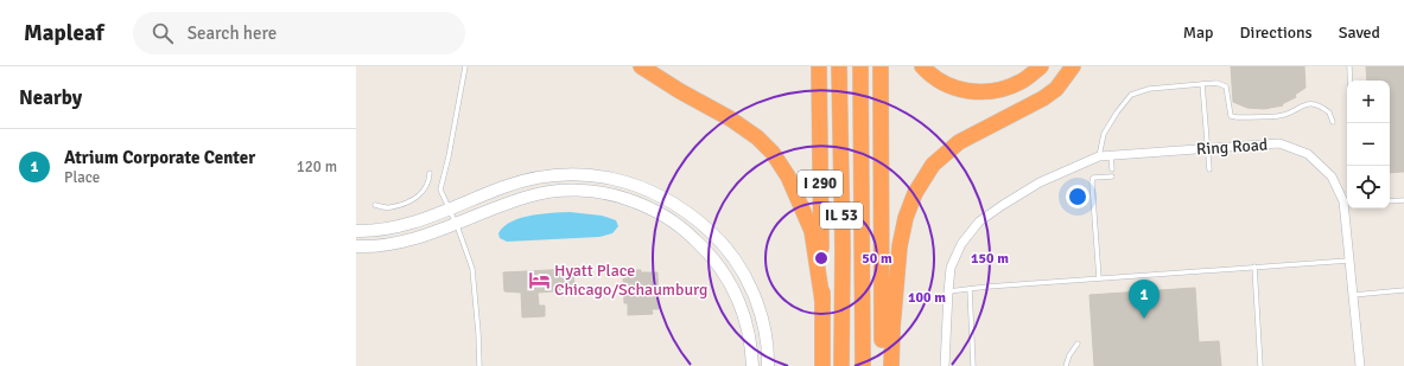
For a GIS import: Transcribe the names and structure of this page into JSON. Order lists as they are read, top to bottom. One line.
{"streets":{"highway":["I 290","IL 53"],"street":["Ring Road"]},"places":{"hotel":["Hyatt Place Chicago/Schaumburg"]},"page":{"header":"Mapleaf","search":"Search here","nav":["Map","Directions","Saved"],"heading":"Nearby","map_buttons":["+","−"],"list":[{"mark":"1","name":"Atrium Corporate Center","note":"Place","value":"120 m"}],"pins":"1"},"rings":["50 m","150 m","100 m"]}
